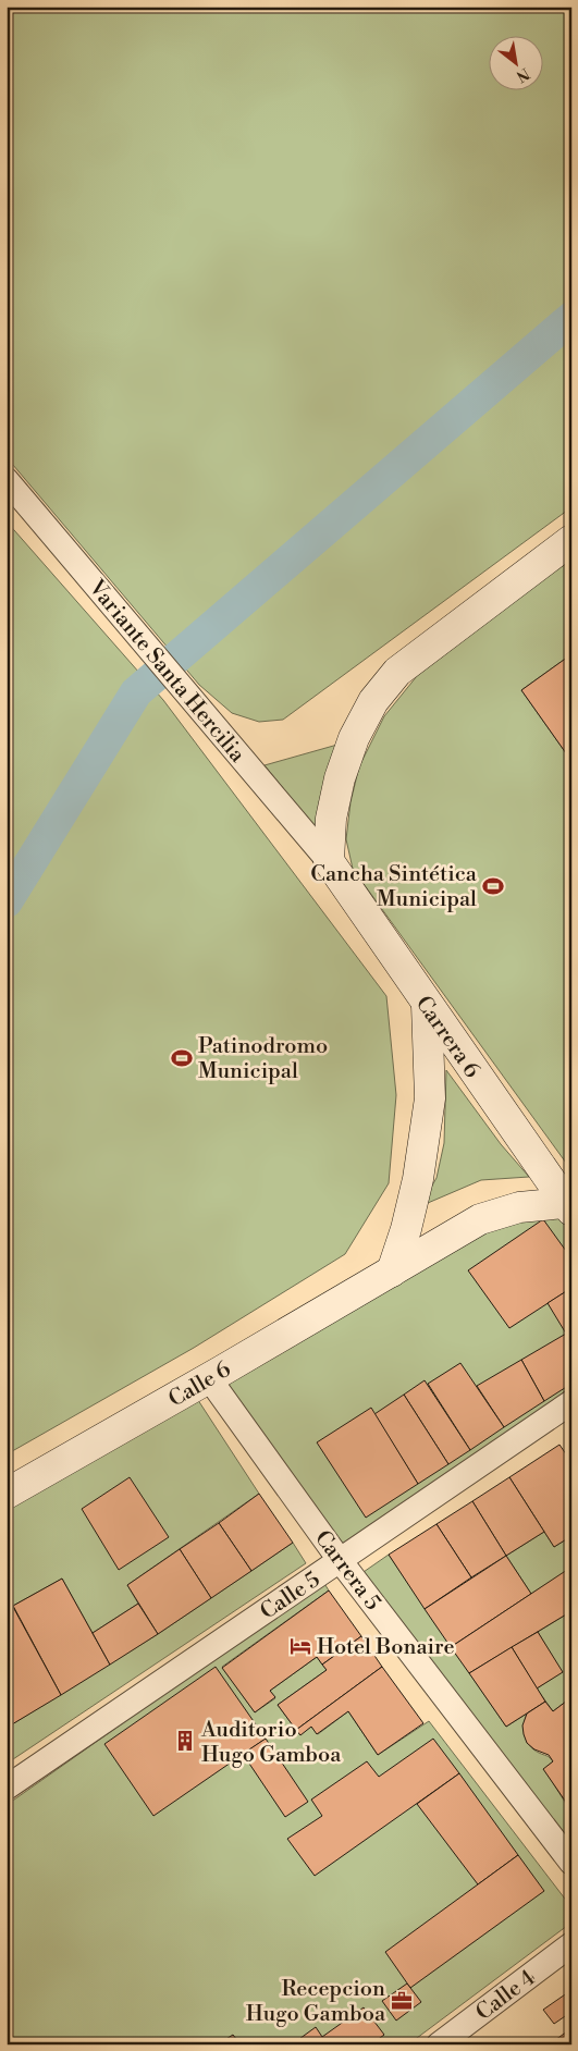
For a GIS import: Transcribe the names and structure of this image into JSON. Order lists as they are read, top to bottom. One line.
{"streets":{"street":["Variante Santa Hercilia","Carrera 6","Calle 6","Carrera 5","Calle 5","Calle 4"]},"crossings":[["Variante Santa Hercilia","Carrera 6"],["Carrera 6","Calle 6"],["Calle 6","Carrera 5"],["Carrera 5","Calle 5"]],"places":{"sports":["Cancha Sintética Municipal","Patinodromo Municipal"],"hotel":["Hotel Bonaire"],"building":["Auditorio Hugo Gamboa"],"office":["Recepcion Hugo Gamboa"]},"north":"bottom right"}
